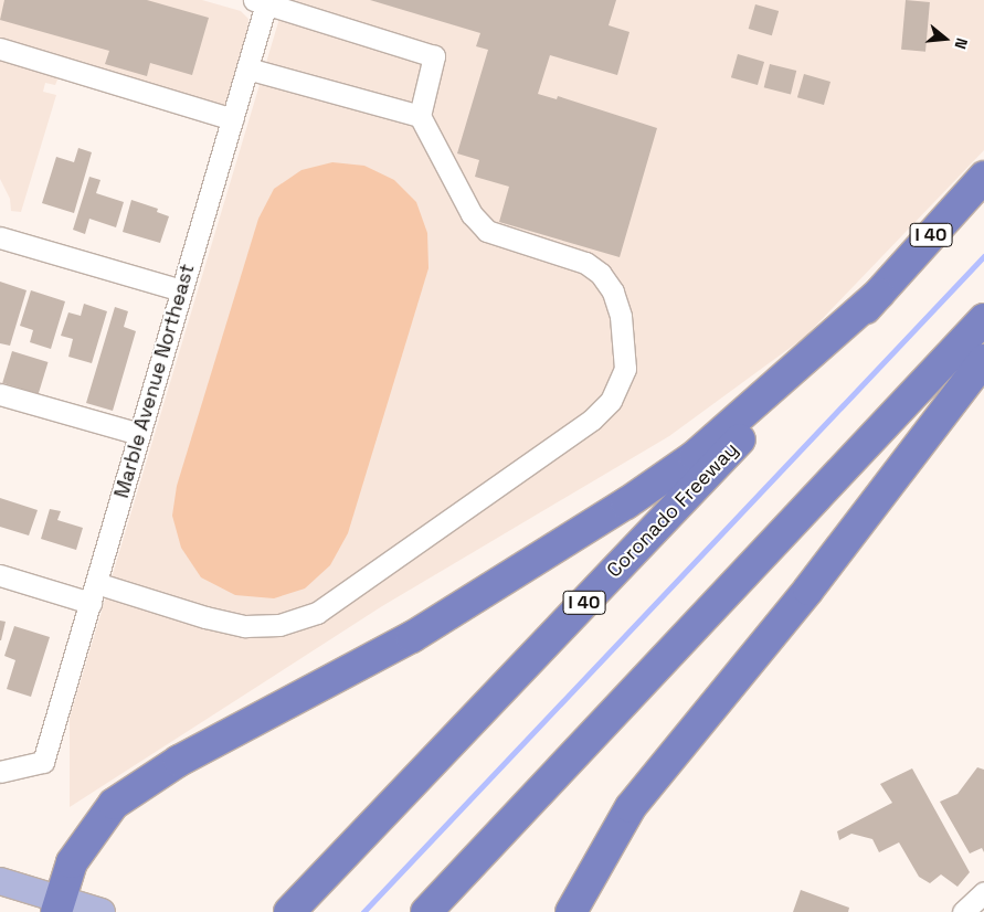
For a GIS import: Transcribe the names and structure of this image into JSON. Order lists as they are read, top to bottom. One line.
{"streets":{"highway":["I 40","Coronado Freeway"],"street":["Marble Avenue Northeast"]},"north":"right"}
